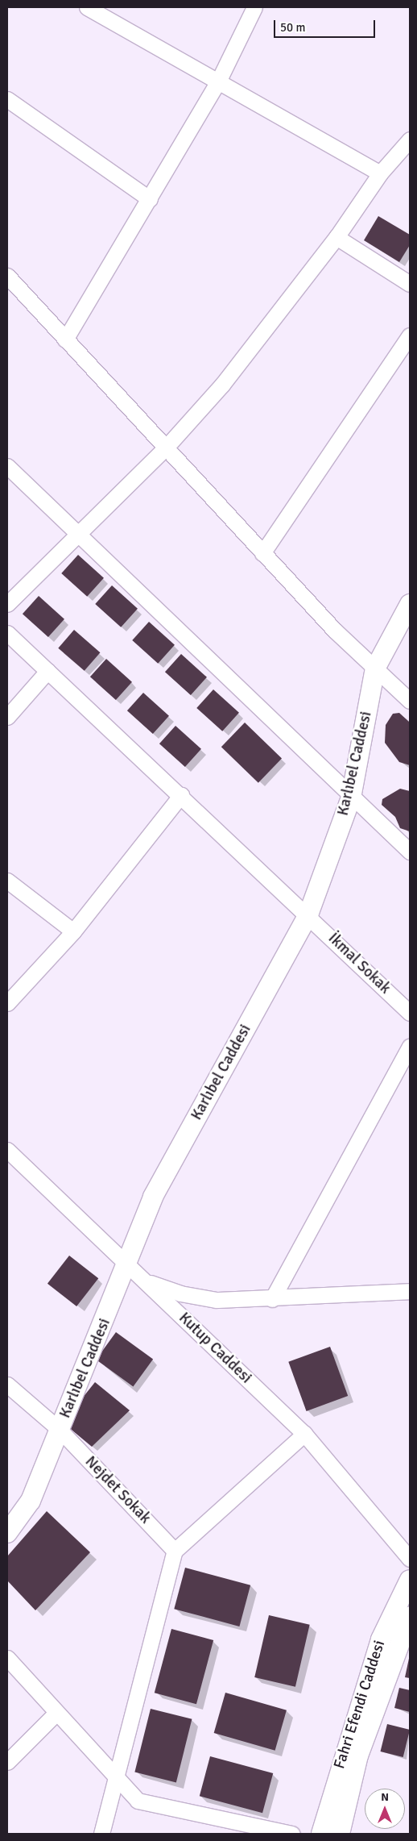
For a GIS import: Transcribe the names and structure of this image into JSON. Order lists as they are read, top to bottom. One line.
{"streets":{"street":["Karlıbel Caddesi","İkmal Sokak","Kutup Caddesi","Nejdet Sokak","Fahri Efendi Caddesi"]},"crossings":[["Karlıbel Caddesi","İkmal Sokak"],["Karlıbel Caddesi","Kutup Caddesi"],["Karlıbel Caddesi","Nejdet Sokak"]],"scale_bar":"50 m","north":"top"}
